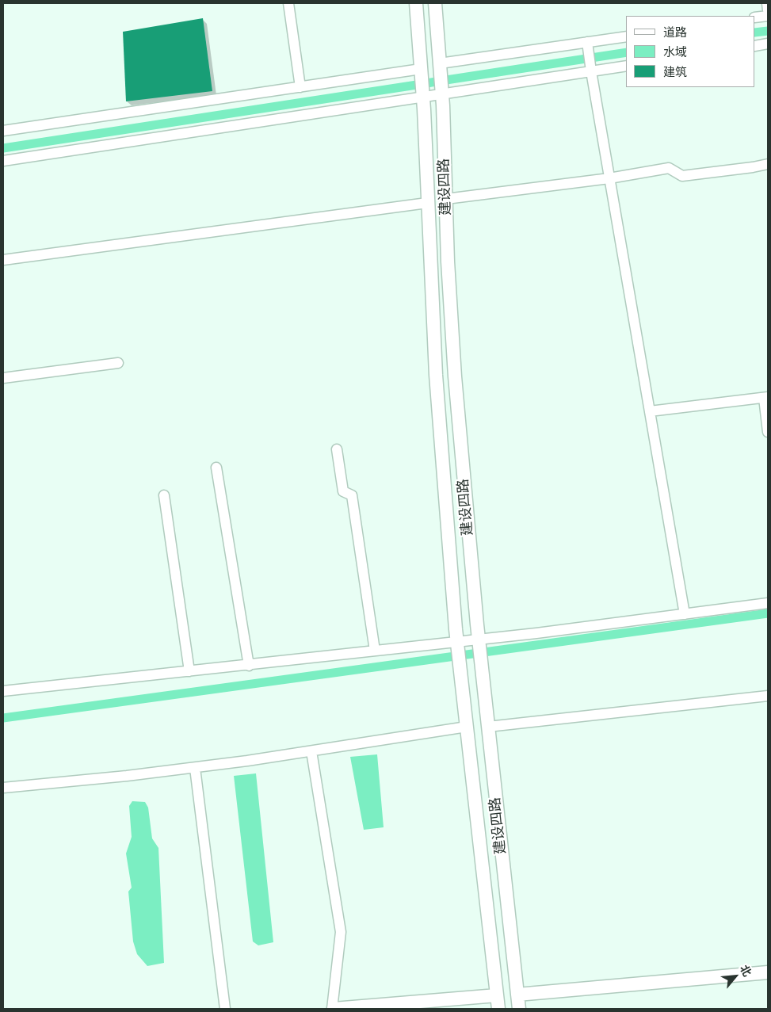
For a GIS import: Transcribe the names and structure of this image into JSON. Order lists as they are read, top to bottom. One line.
{"streets":{"main road":["建设四路"]},"legend":["道路","水域","建筑"],"north":"top right"}
